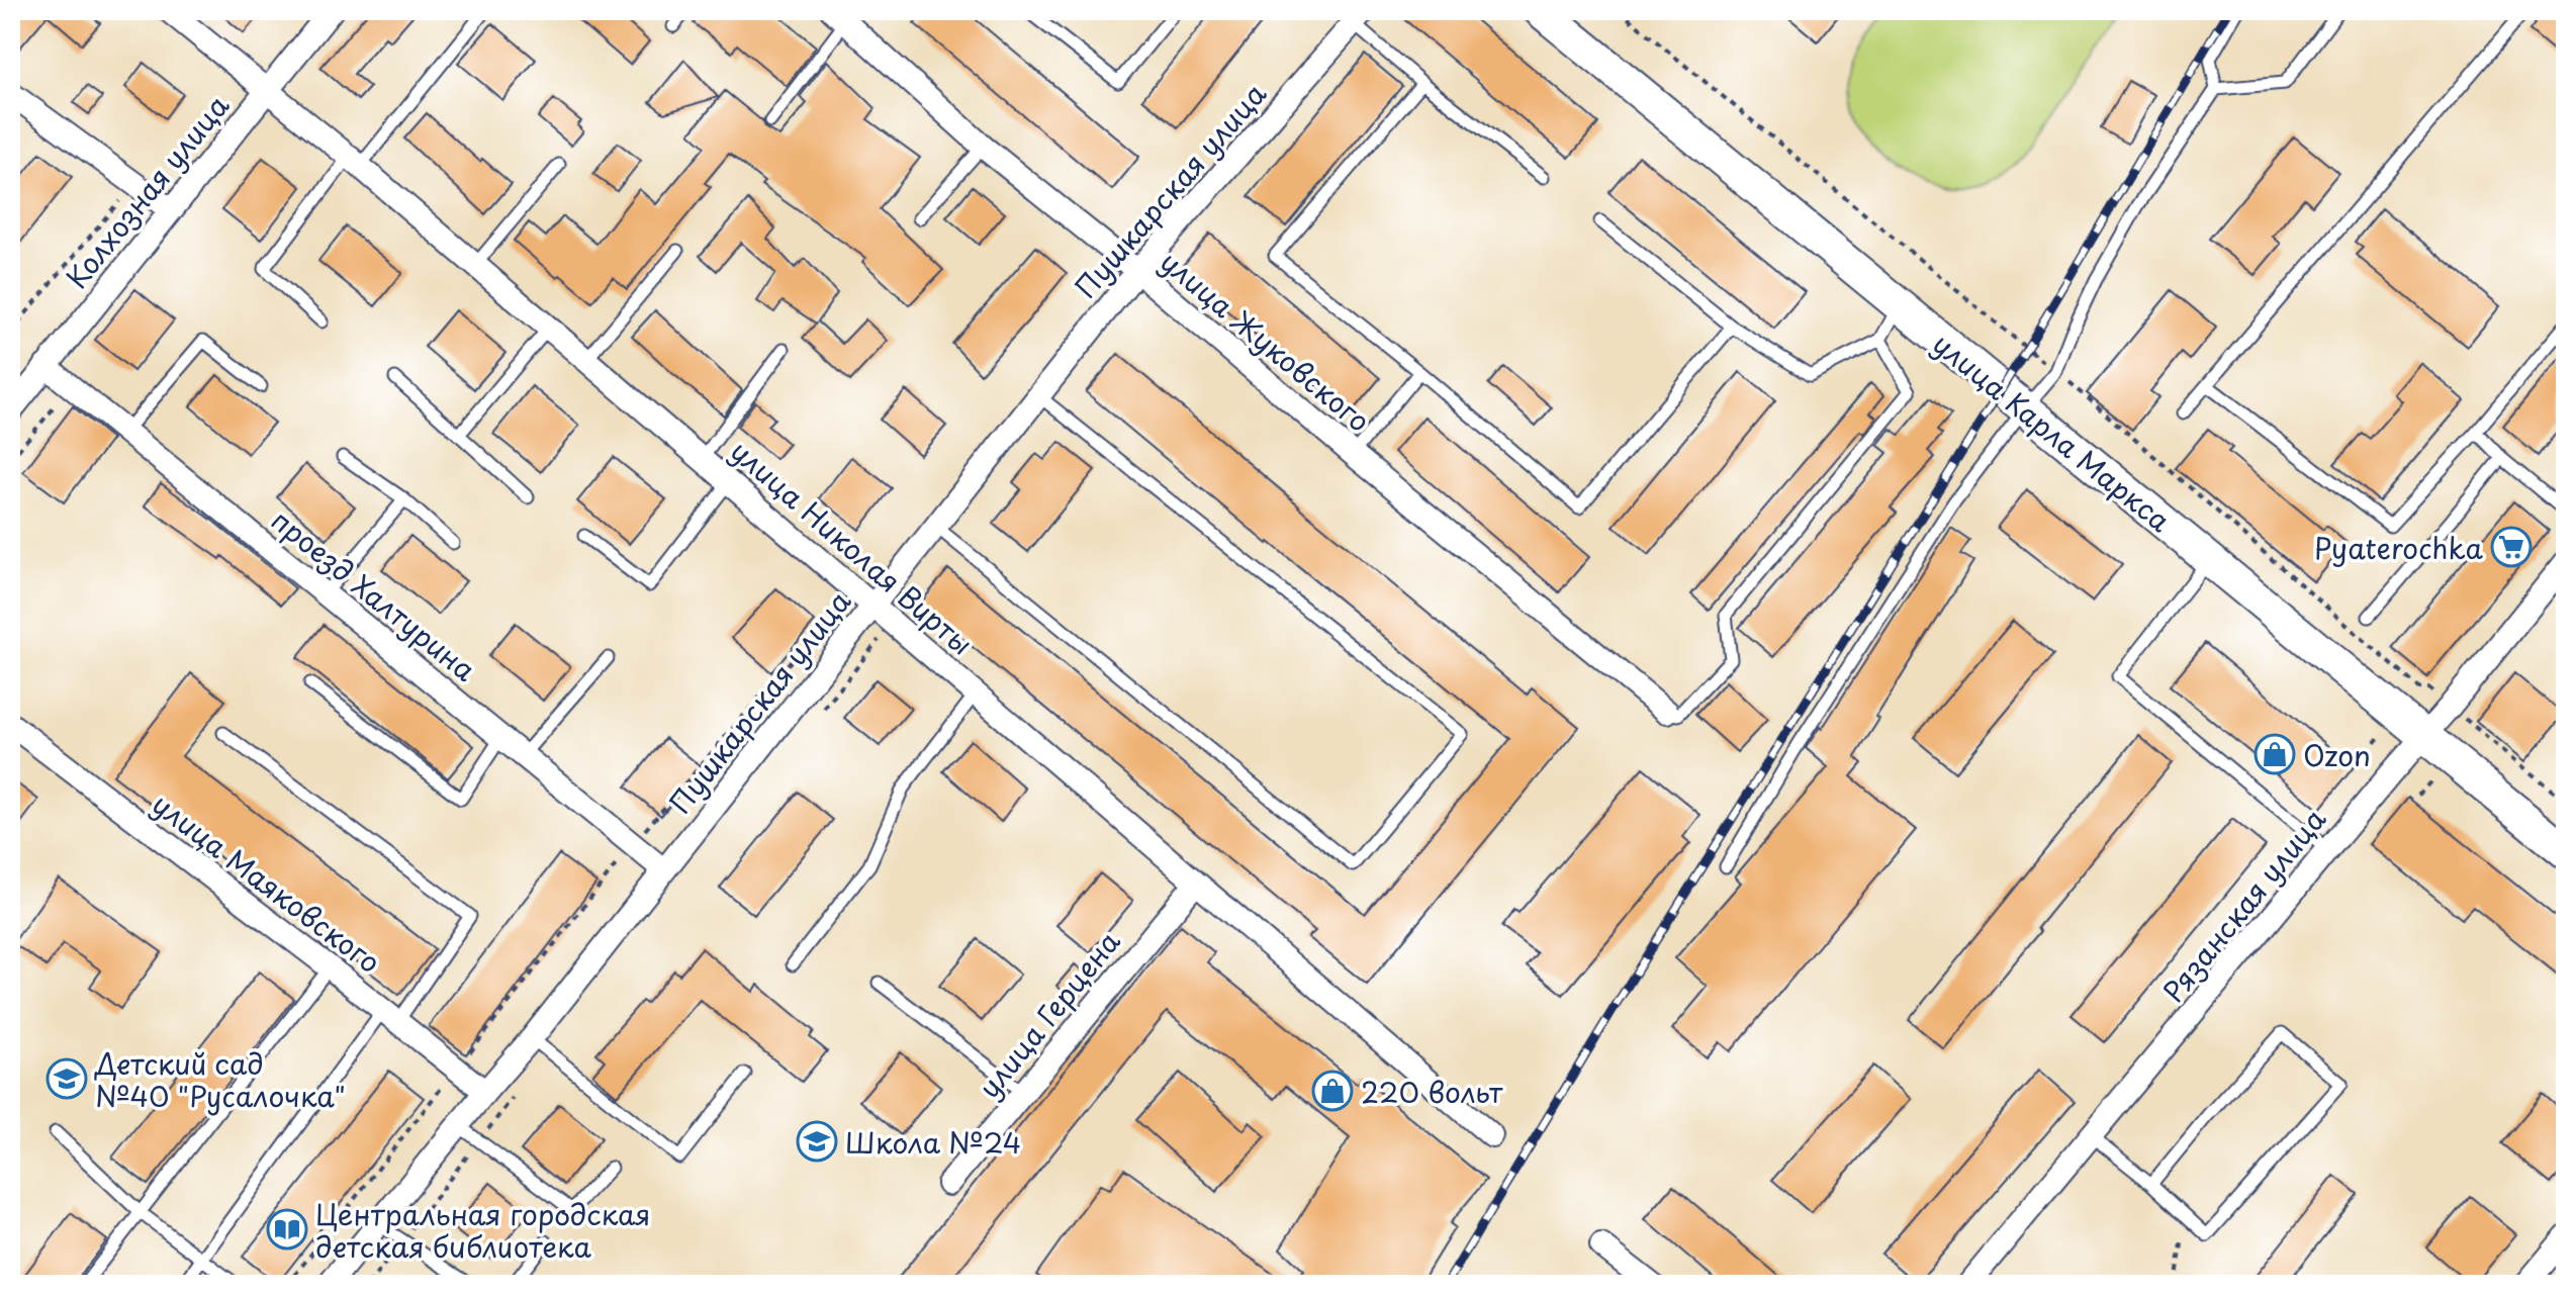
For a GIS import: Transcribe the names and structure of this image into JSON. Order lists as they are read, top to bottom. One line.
{"streets":{"main road":["улица Карла Маркса"],"street":["Пушкарская улица","Колхозная улица","улица Жуковского","улица Николая Вирты","проезд Халтурина","улица Маяковского","Рязанская улица","улица Герцена"]},"crossings":[["Пушкарская улица","улица Жуковского"],["Пушкарская улица","улица Николая Вирты"],["Пушкарская улица","проезд Халтурина"],["Пушкарская улица","улица Маяковского"],["Колхозная улица","улица Николая Вирты"],["Колхозная улица","проезд Халтурина"],["улица Карла Маркса","Рязанская улица"],["улица Николая Вирты","улица Герцена"]],"places":{"supermarket":["Pyaterochka"],"shop":["Ozon","220 вольт"],"school or university":["Детский сад №40 \"Русалочка\"","Школа №24"],"library":["Центральная городская детская библиотека"]}}
